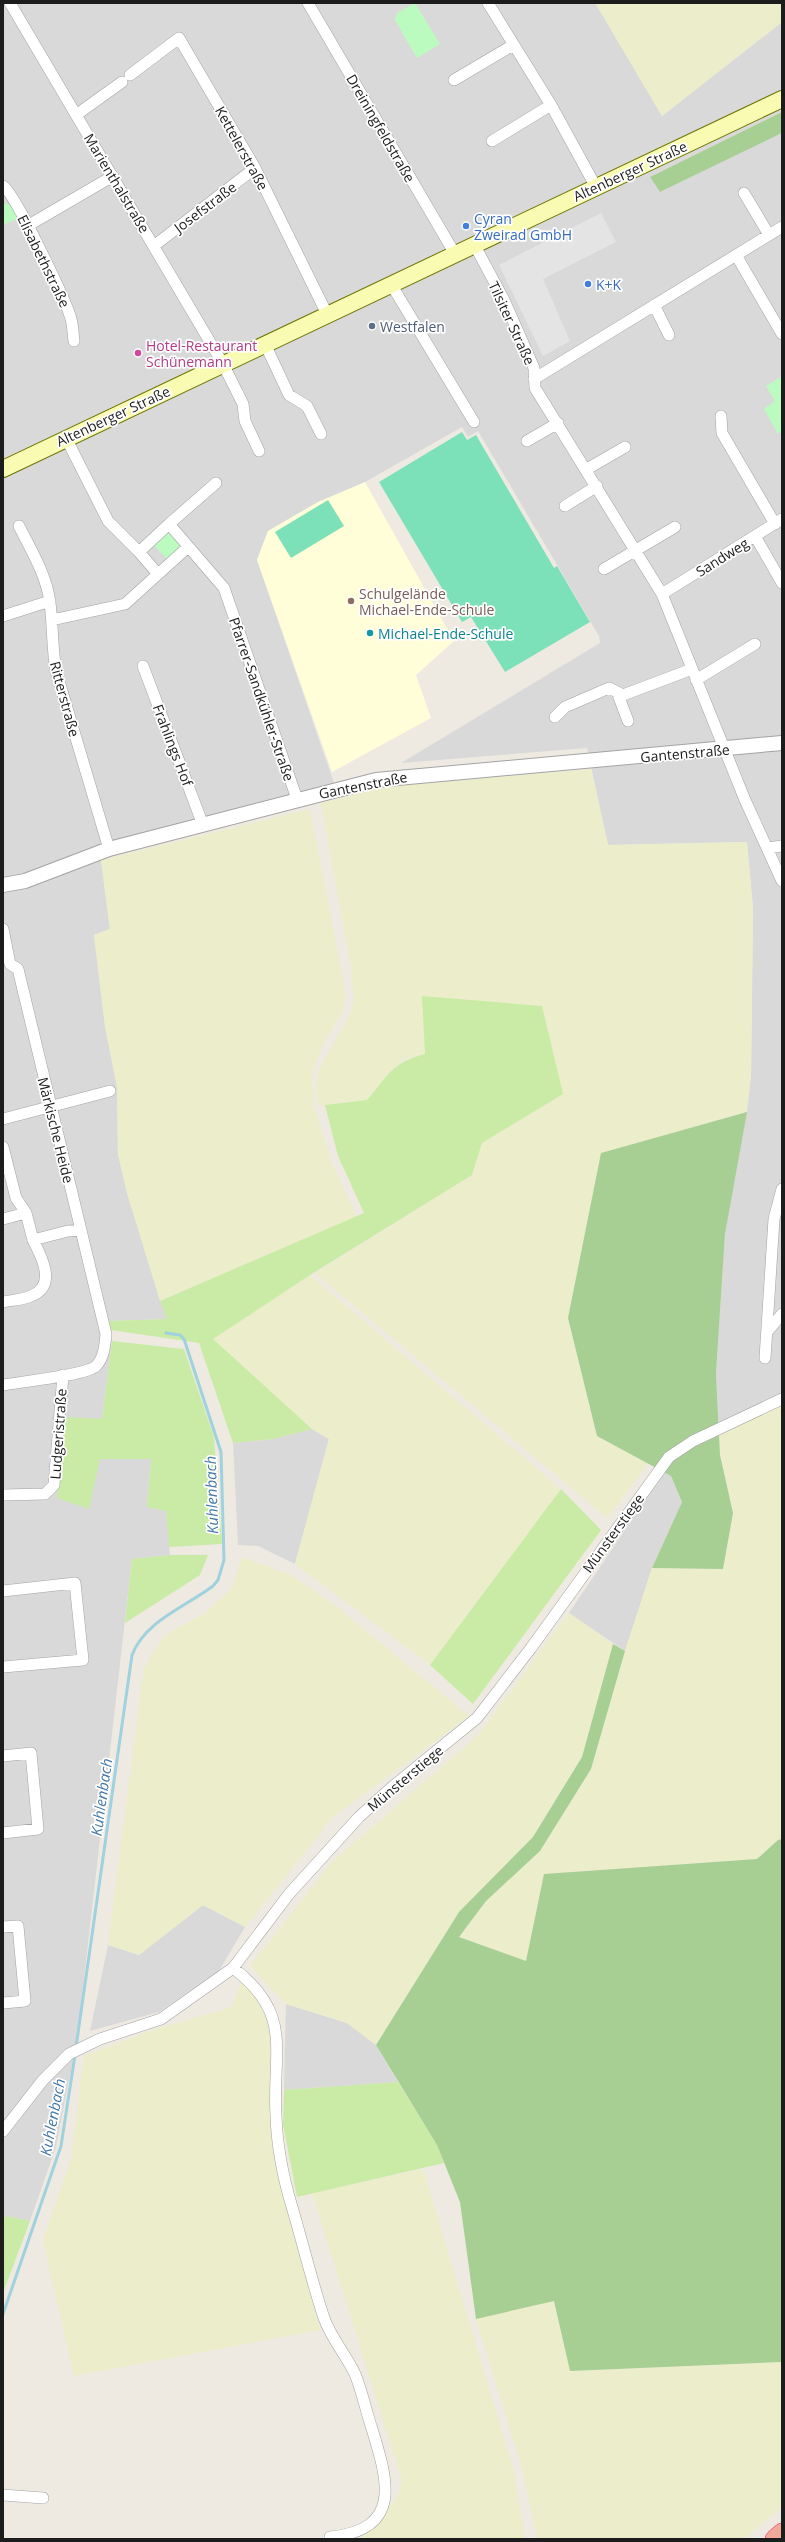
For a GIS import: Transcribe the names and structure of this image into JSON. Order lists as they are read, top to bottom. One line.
{"streets":{"main road":["Altenberger Straße"],"street":["Dreiningfeldstraße","Kettelerstraße","Marienthalstraße","Josefstraße","Elisabethstraße","Tilsiter Straße","Sandweg","Ritterstraße","Pfarrer-Sandkühler-Straße","Frahlings Hof","Gantenstraße","Märkische Heide","Ludgeristraße","Münsterstiege"]},"crossings":[["Dreiningfeldstraße","Altenberger Straße"],["Kettelerstraße","Altenberger Straße"],["Kettelerstraße","Marienthalstraße"],["Kettelerstraße","Josefstraße"],["Altenberger Straße","Marienthalstraße"],["Altenberger Straße","Tilsiter Straße"],["Marienthalstraße","Josefstraße"],["Tilsiter Straße","Sandweg"],["Tilsiter Straße","Gantenstraße"],["Ritterstraße","Gantenstraße"],["Pfarrer-Sandkühler-Straße","Gantenstraße"],["Frahlings Hof","Gantenstraße"],["Märkische Heide","Ludgeristraße"]],"water":["Kuhlenbach"],"places":["Cyran Zweirad GmbH","K+K","Westfalen","Hotel-Restaurant Schünemann","Schulgelände Michael-Ende-Schule","Michael-Ende-Schule"]}
